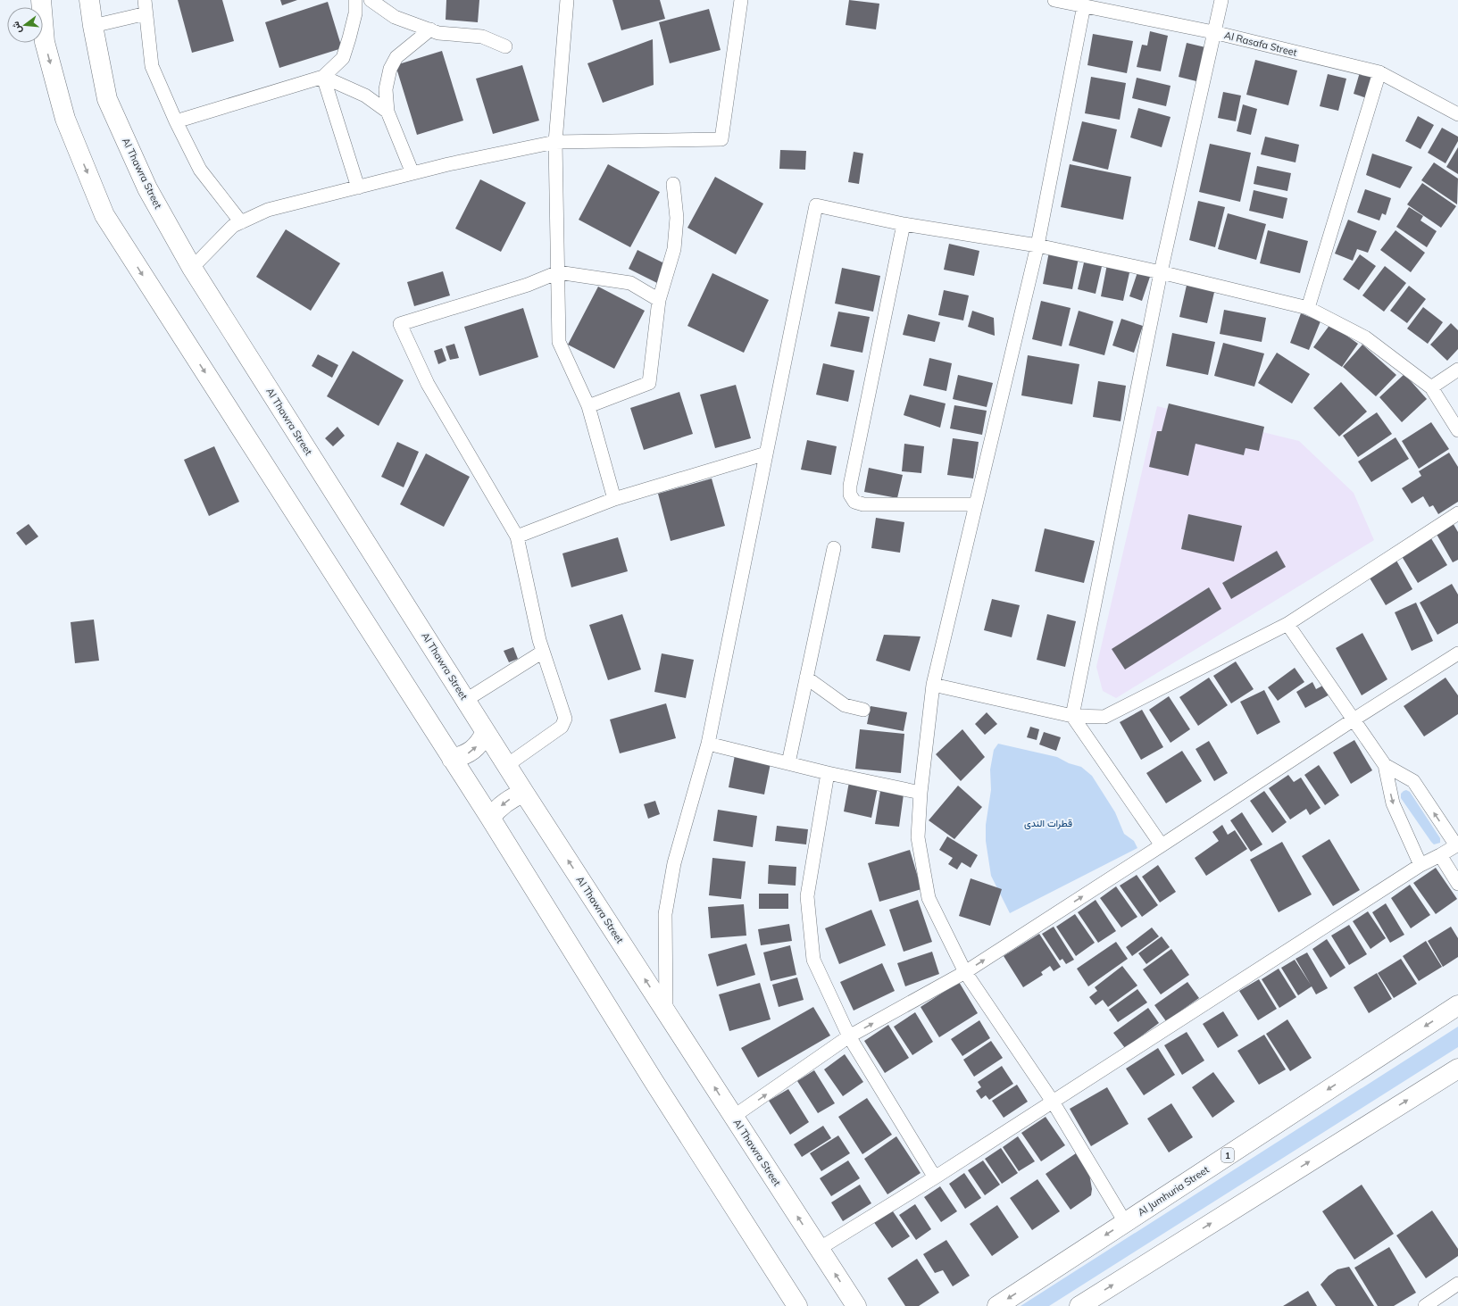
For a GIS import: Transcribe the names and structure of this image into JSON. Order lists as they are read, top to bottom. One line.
{"streets":{"main road":["Al Thawra Street","1","Al Jumhuria Street"],"street":["Al Rasafa Street"]},"parks":["قطرات الندى"],"north":"left"}
